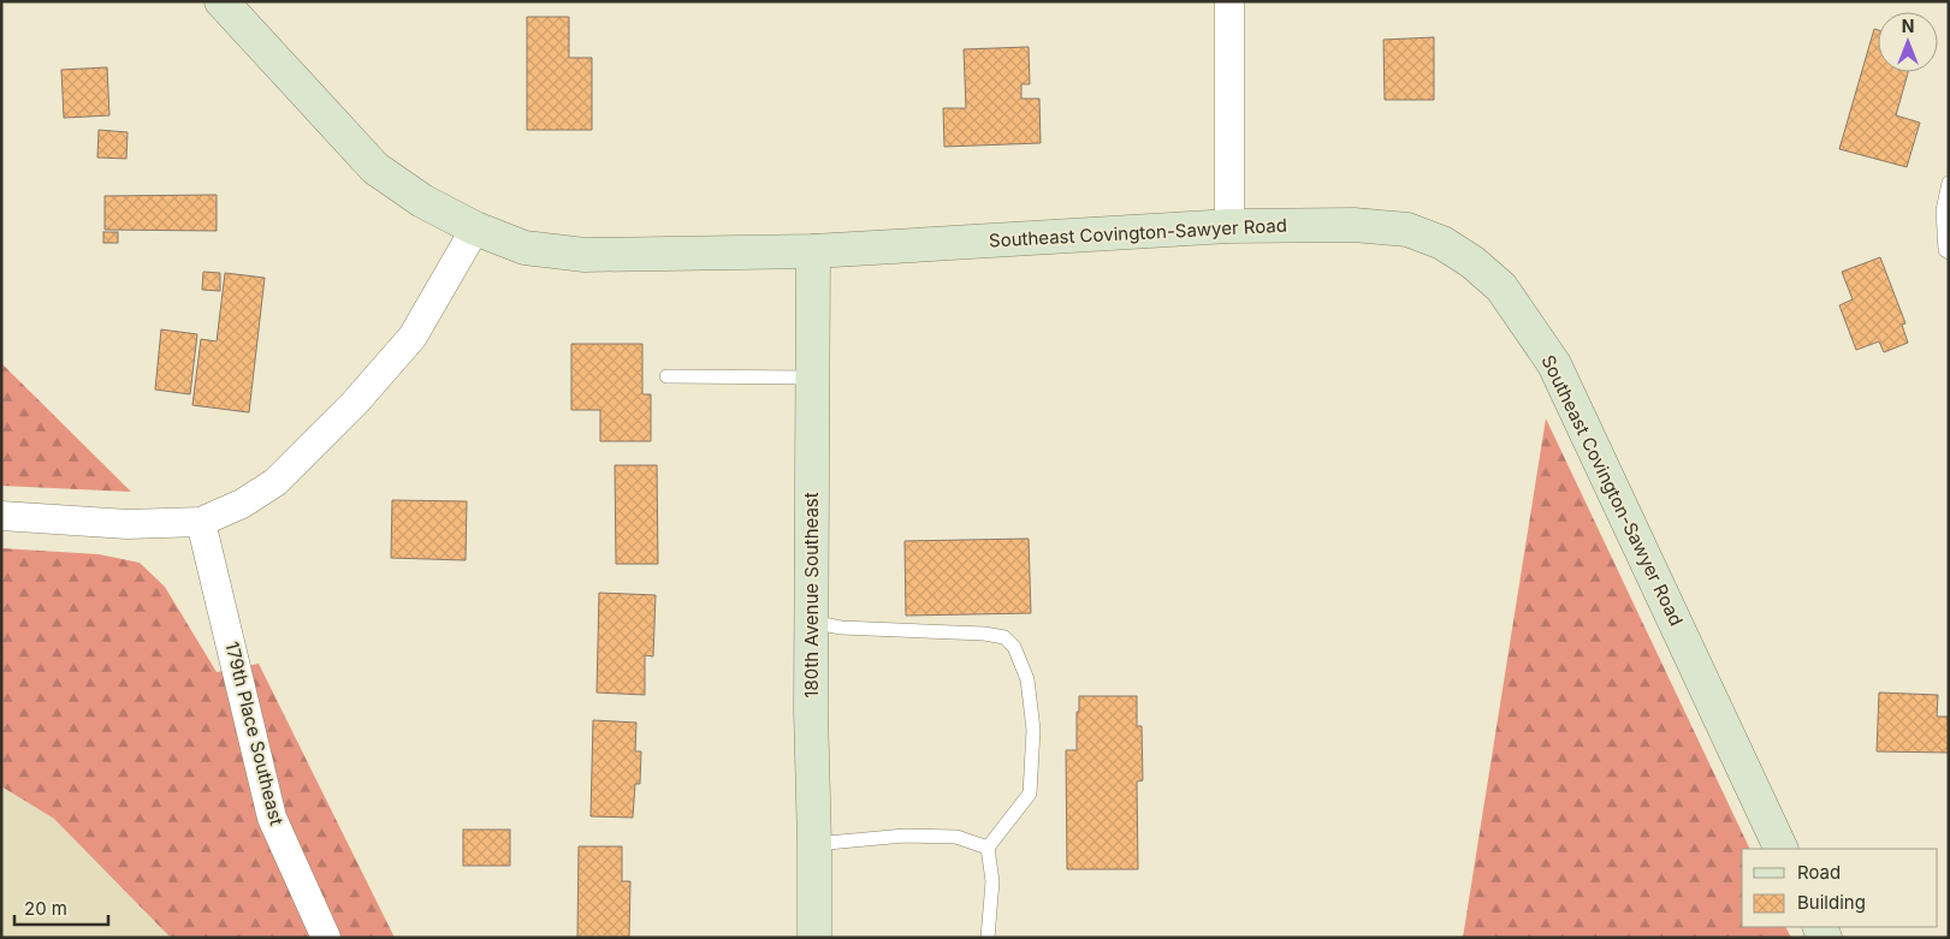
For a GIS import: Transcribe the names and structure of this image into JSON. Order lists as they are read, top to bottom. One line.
{"streets":{"street":["Southeast Covington-Sawyer Road","180th Avenue Southeast","179th Place Southeast"]},"crossings":[["Southeast Covington-Sawyer Road","180th Avenue Southeast"]],"legend":["Road","Building"],"scale_bar":"20 m","north":"top"}
